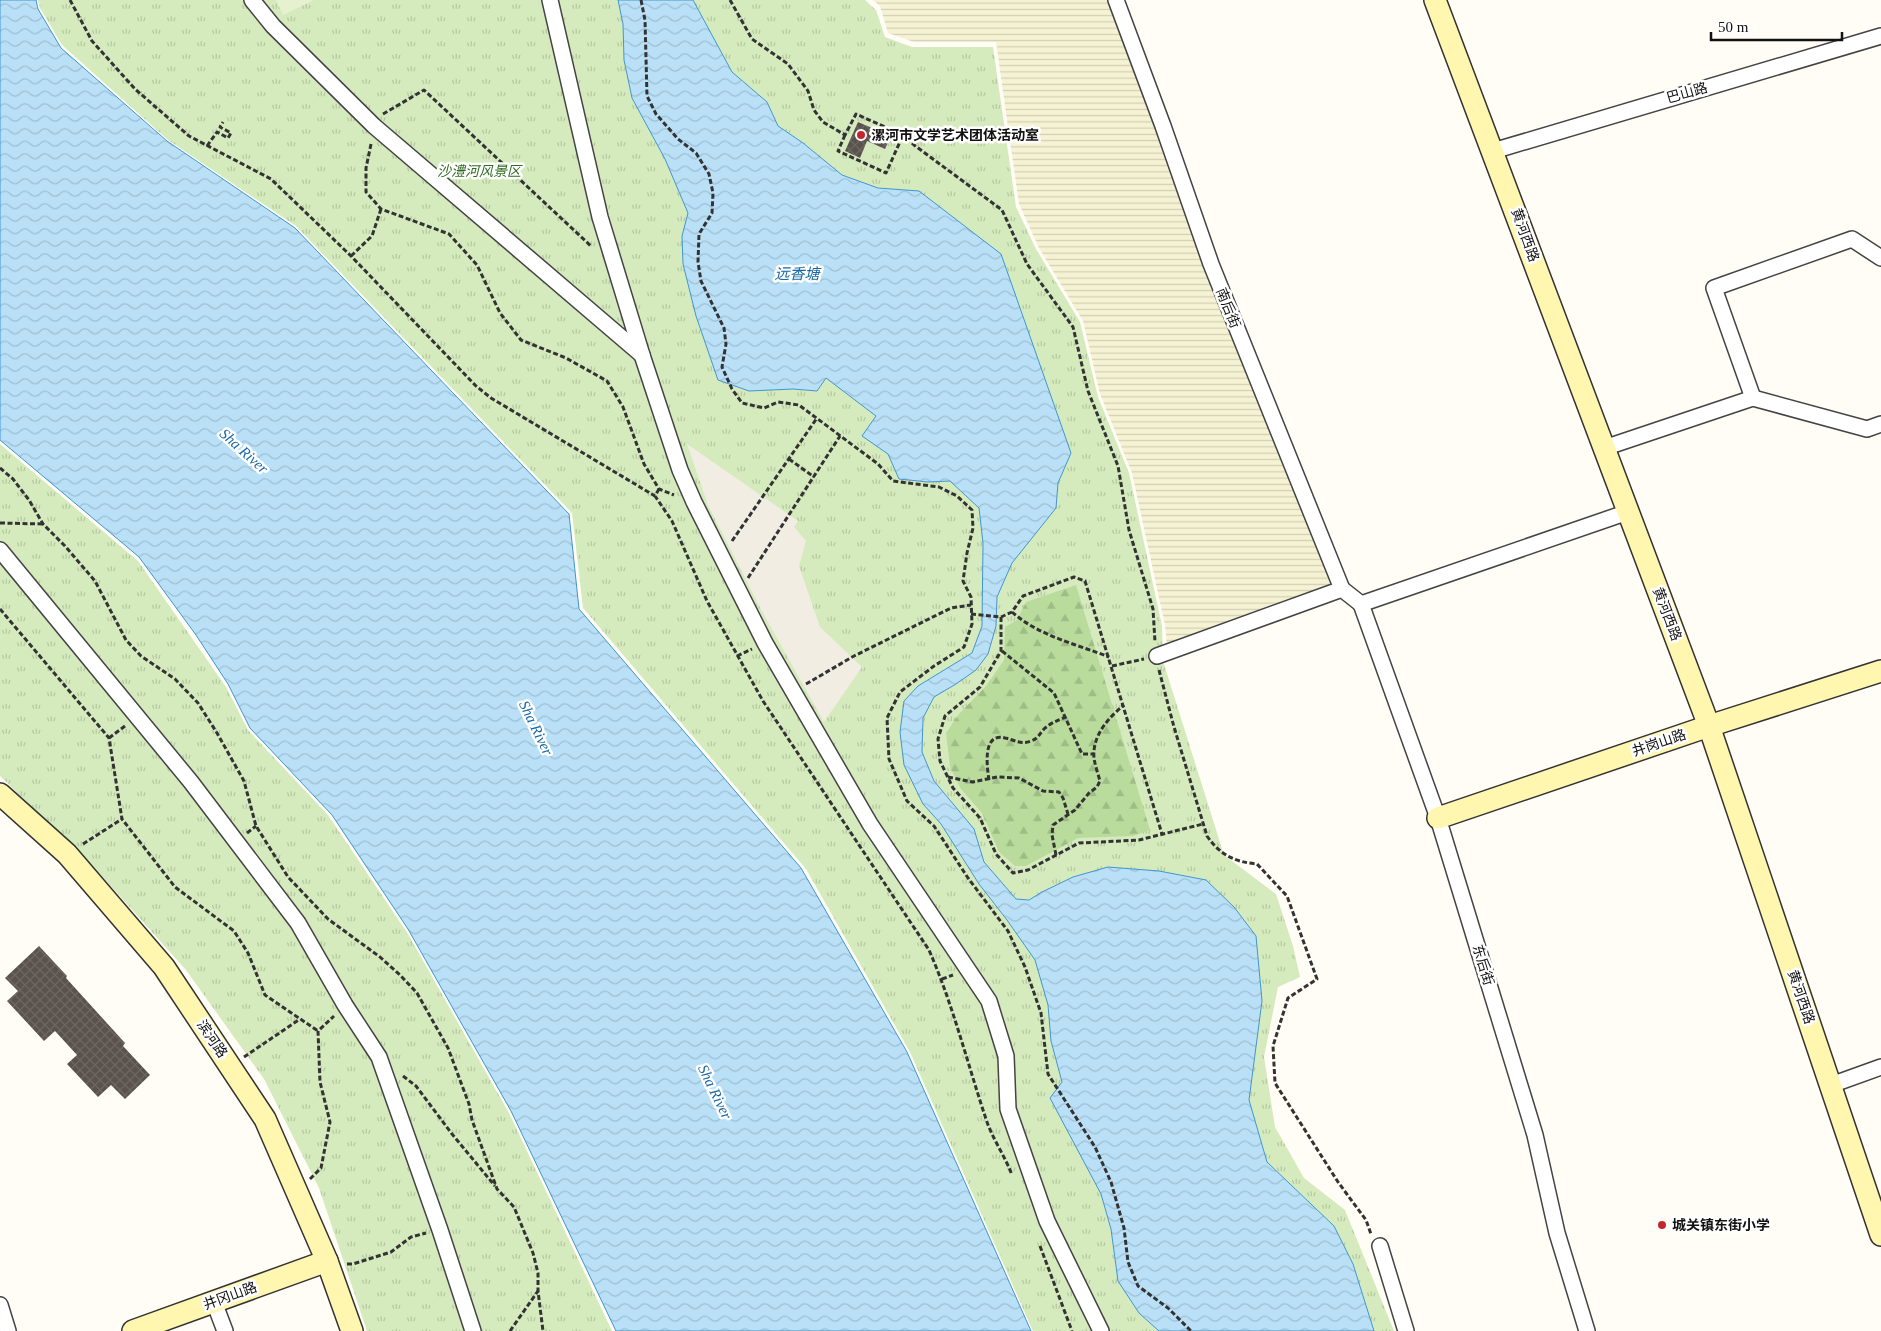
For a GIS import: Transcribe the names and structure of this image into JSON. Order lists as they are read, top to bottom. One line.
{"streets":{"street":["巴山路","黄河西路","南后街","井岗山路","东后街","滨河路","井冈山路"]},"crossings":[["巴山路","黄河西路"],["黄河西路","井岗山路"],["南后街","东后街"],["井岗山路","东后街"],["滨河路","井冈山路"]],"water":["远香塘","Sha River"],"parks":["沙澧河风景区"],"places":["漯河市文学艺术团体活动室","城关镇东街小学"],"scale_bar":"50 m"}
